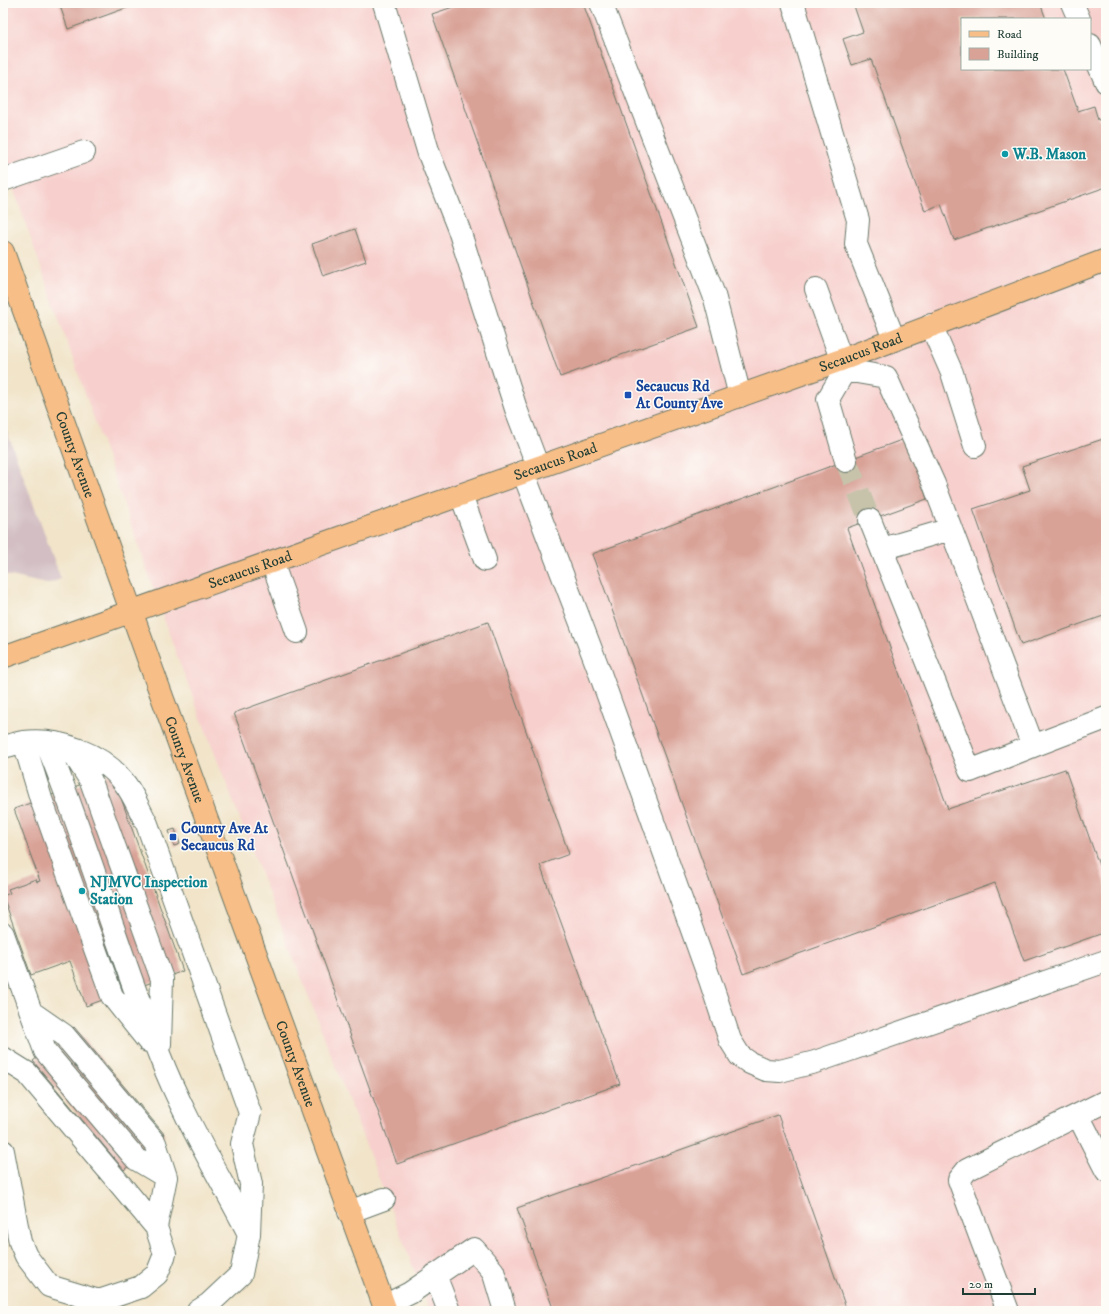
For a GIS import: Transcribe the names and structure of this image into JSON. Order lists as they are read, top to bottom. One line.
{"streets":{"main road":["Secaucus Road","County Avenue"]},"crossings":[["Secaucus Road","County Avenue"]],"places":{"other":["W.B. Mason","NJMVC Inspection Station"],"transit":["Secaucus Rd At County Ave","County Ave At Secaucus Rd"]},"legend":["Road","Building"],"scale_bar":"20 m"}
